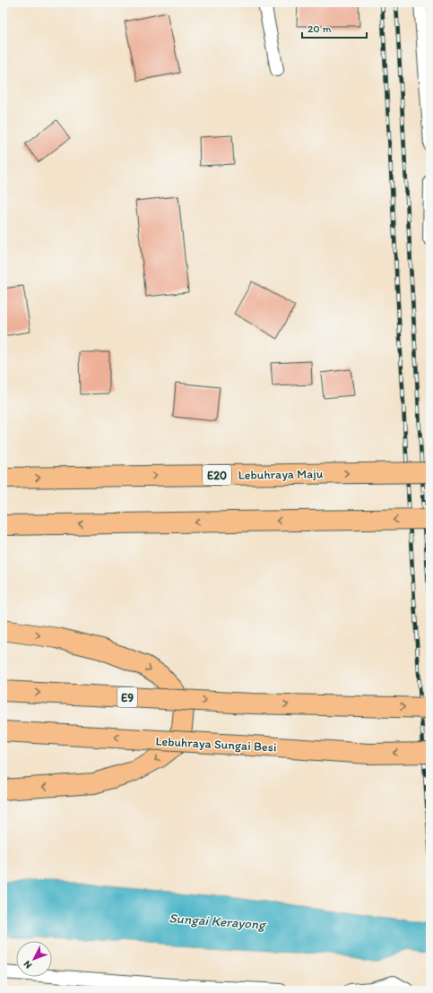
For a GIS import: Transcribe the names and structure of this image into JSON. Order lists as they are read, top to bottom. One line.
{"streets":{"highway":["Lebuhraya Maju","E20","E9","Lebuhraya Sungai Besi"]},"water":["Sungai Kerayong"],"scale_bar":"20 m","north":"bottom left"}
